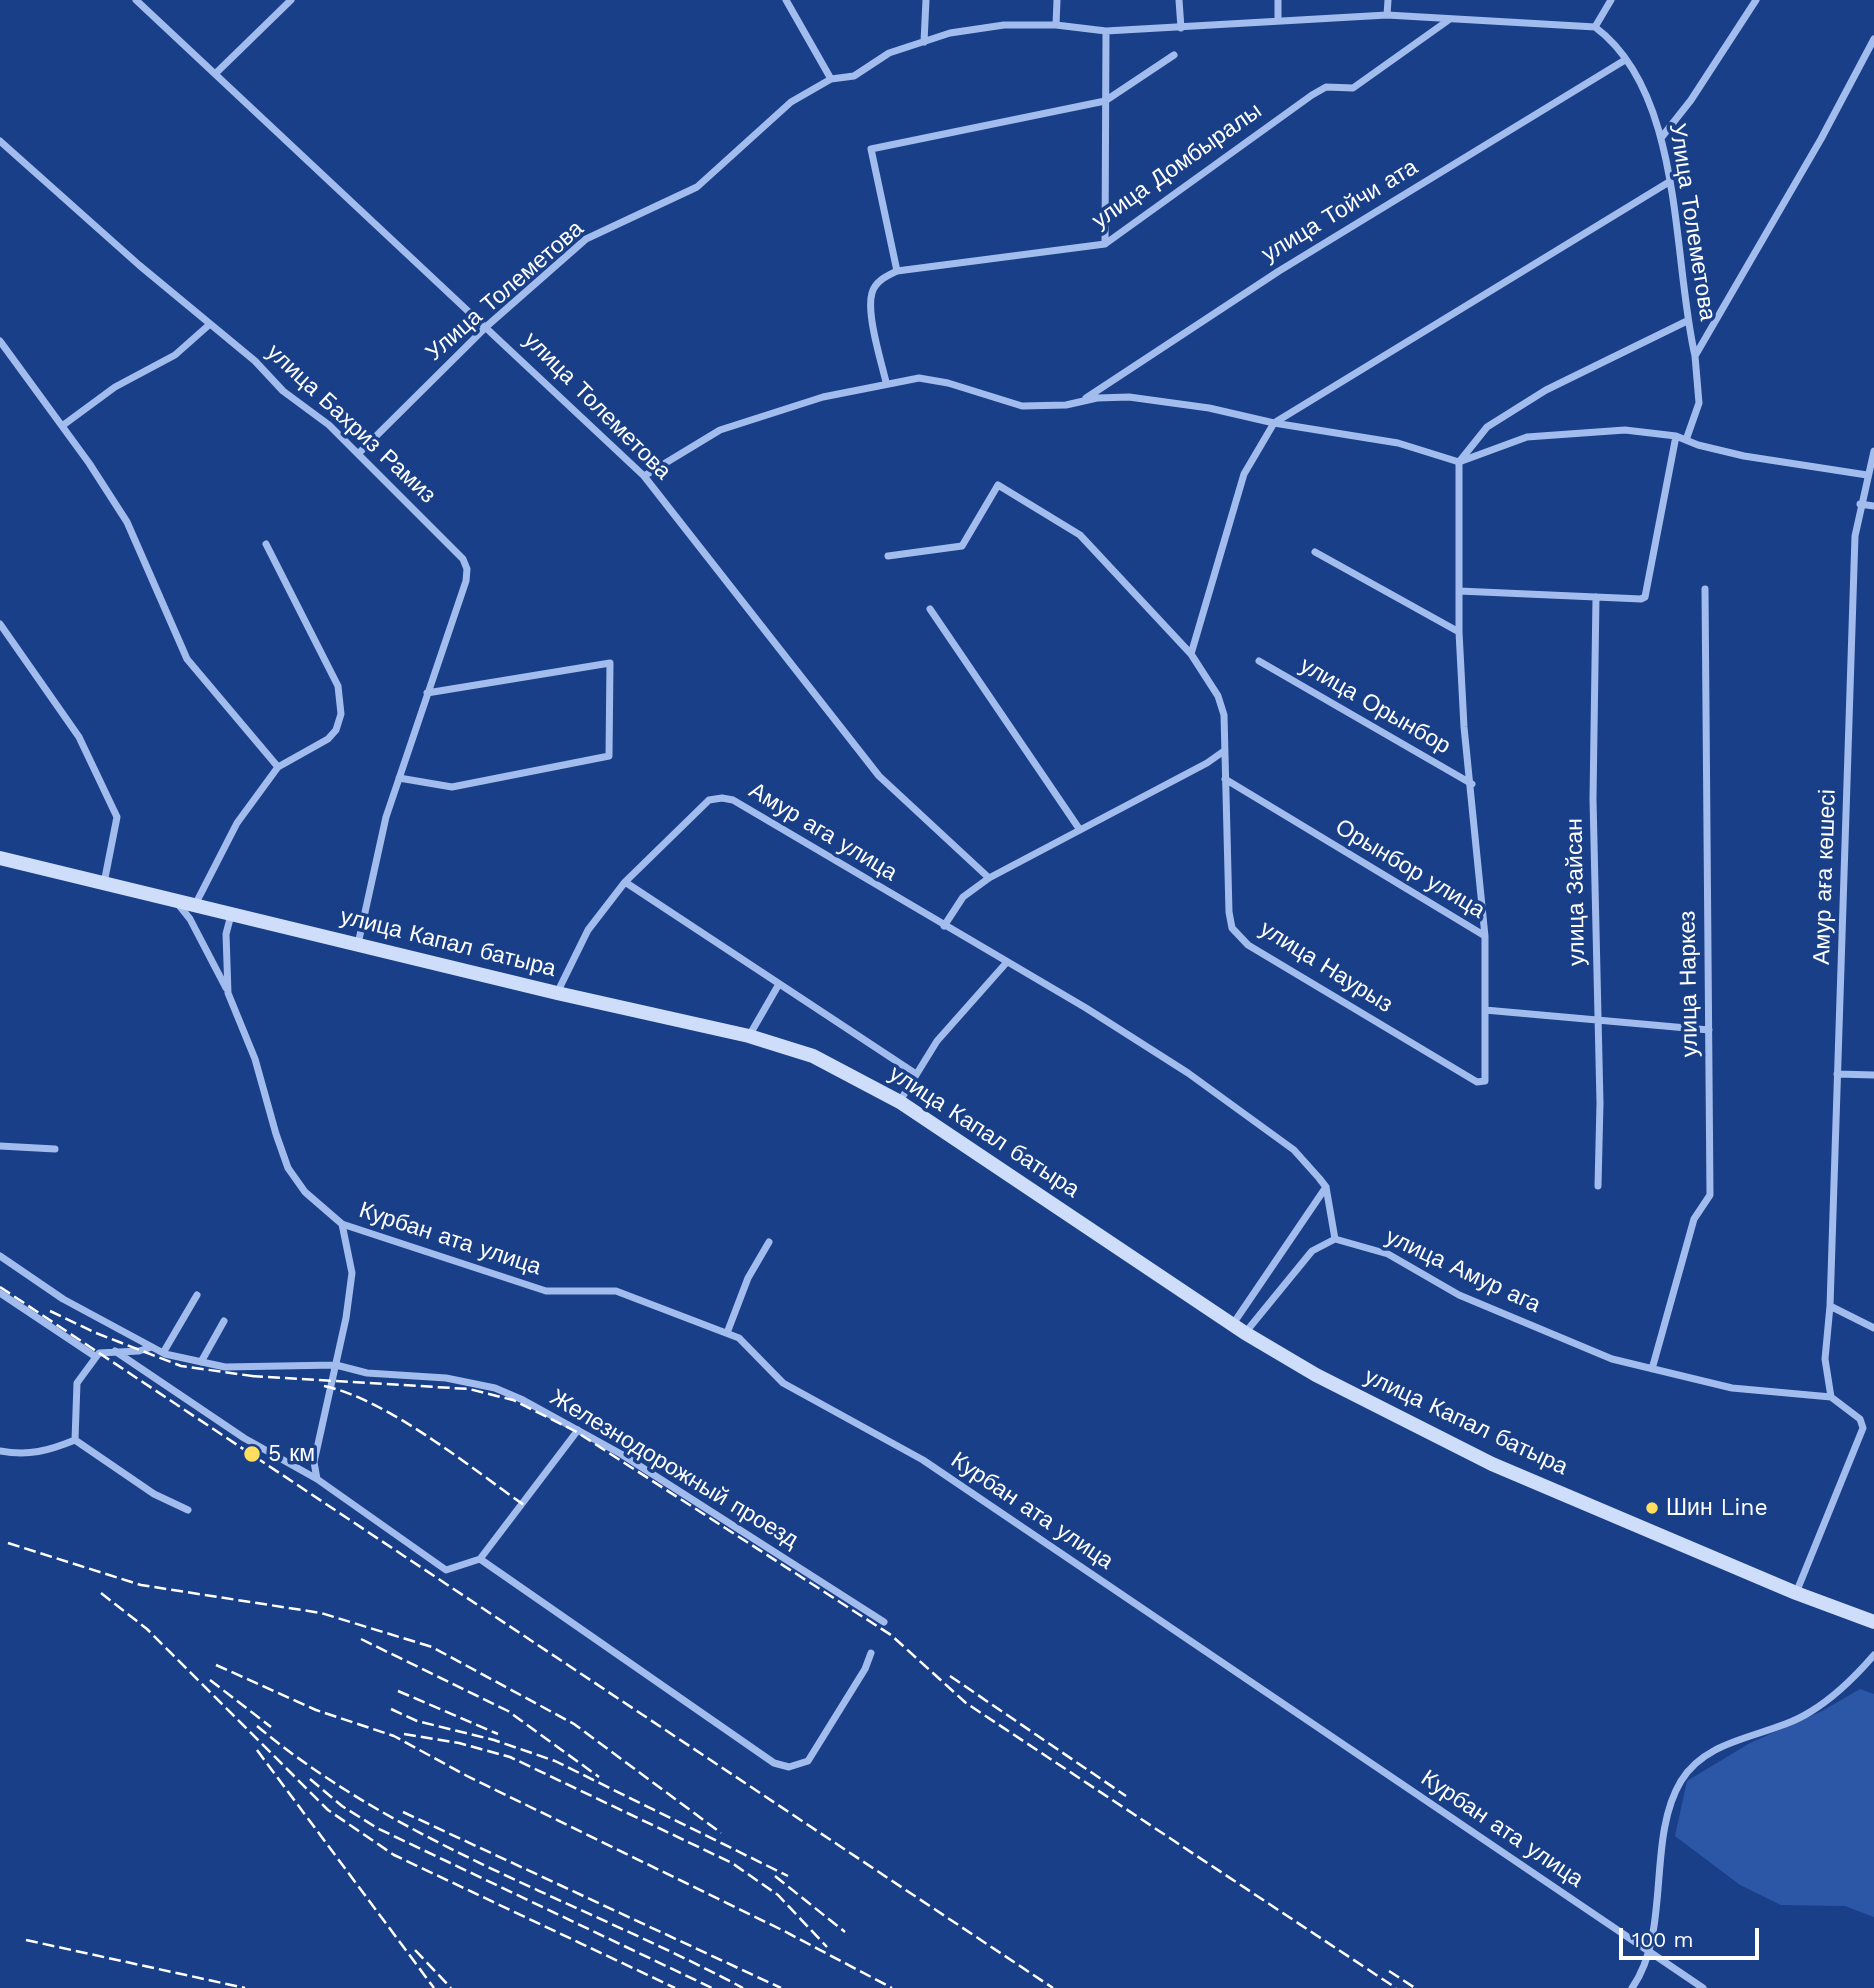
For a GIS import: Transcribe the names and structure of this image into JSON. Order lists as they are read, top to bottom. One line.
{"streets":{"main road":["улица Капал батыра"],"street":["улица Домбыралы","улица Тойчи ата","Улица Толеметова","улица Толеметова","улица Бахриз Рамиз","улица Орынбор","Амур ага улица","Орынбор улица","Амур аға көшесі","улица Зайсан","улица Наурыз","улица Наркез","Курбан ата улица","улица Амур ага","Железнодорожный проезд"]},"crossings":[["улица Домбыралы","Улица Толеметова"],["улица Тойчи ата","Улица Толеметова"],["Улица Толеметова","улица Толеметова"],["Улица Толеметова","улица Бахриз Рамиз"],["улица Бахриз Рамиз","улица Капал батыра"],["улица Орынбор","Орынбор улица"],["Орынбор улица","улица Наурыз"],["Амур аға көшесі","улица Амур ага"],["улица Наркез","улица Амур ага"]],"places":["5 км","Шин Line"],"scale_bar":"100 m"}
